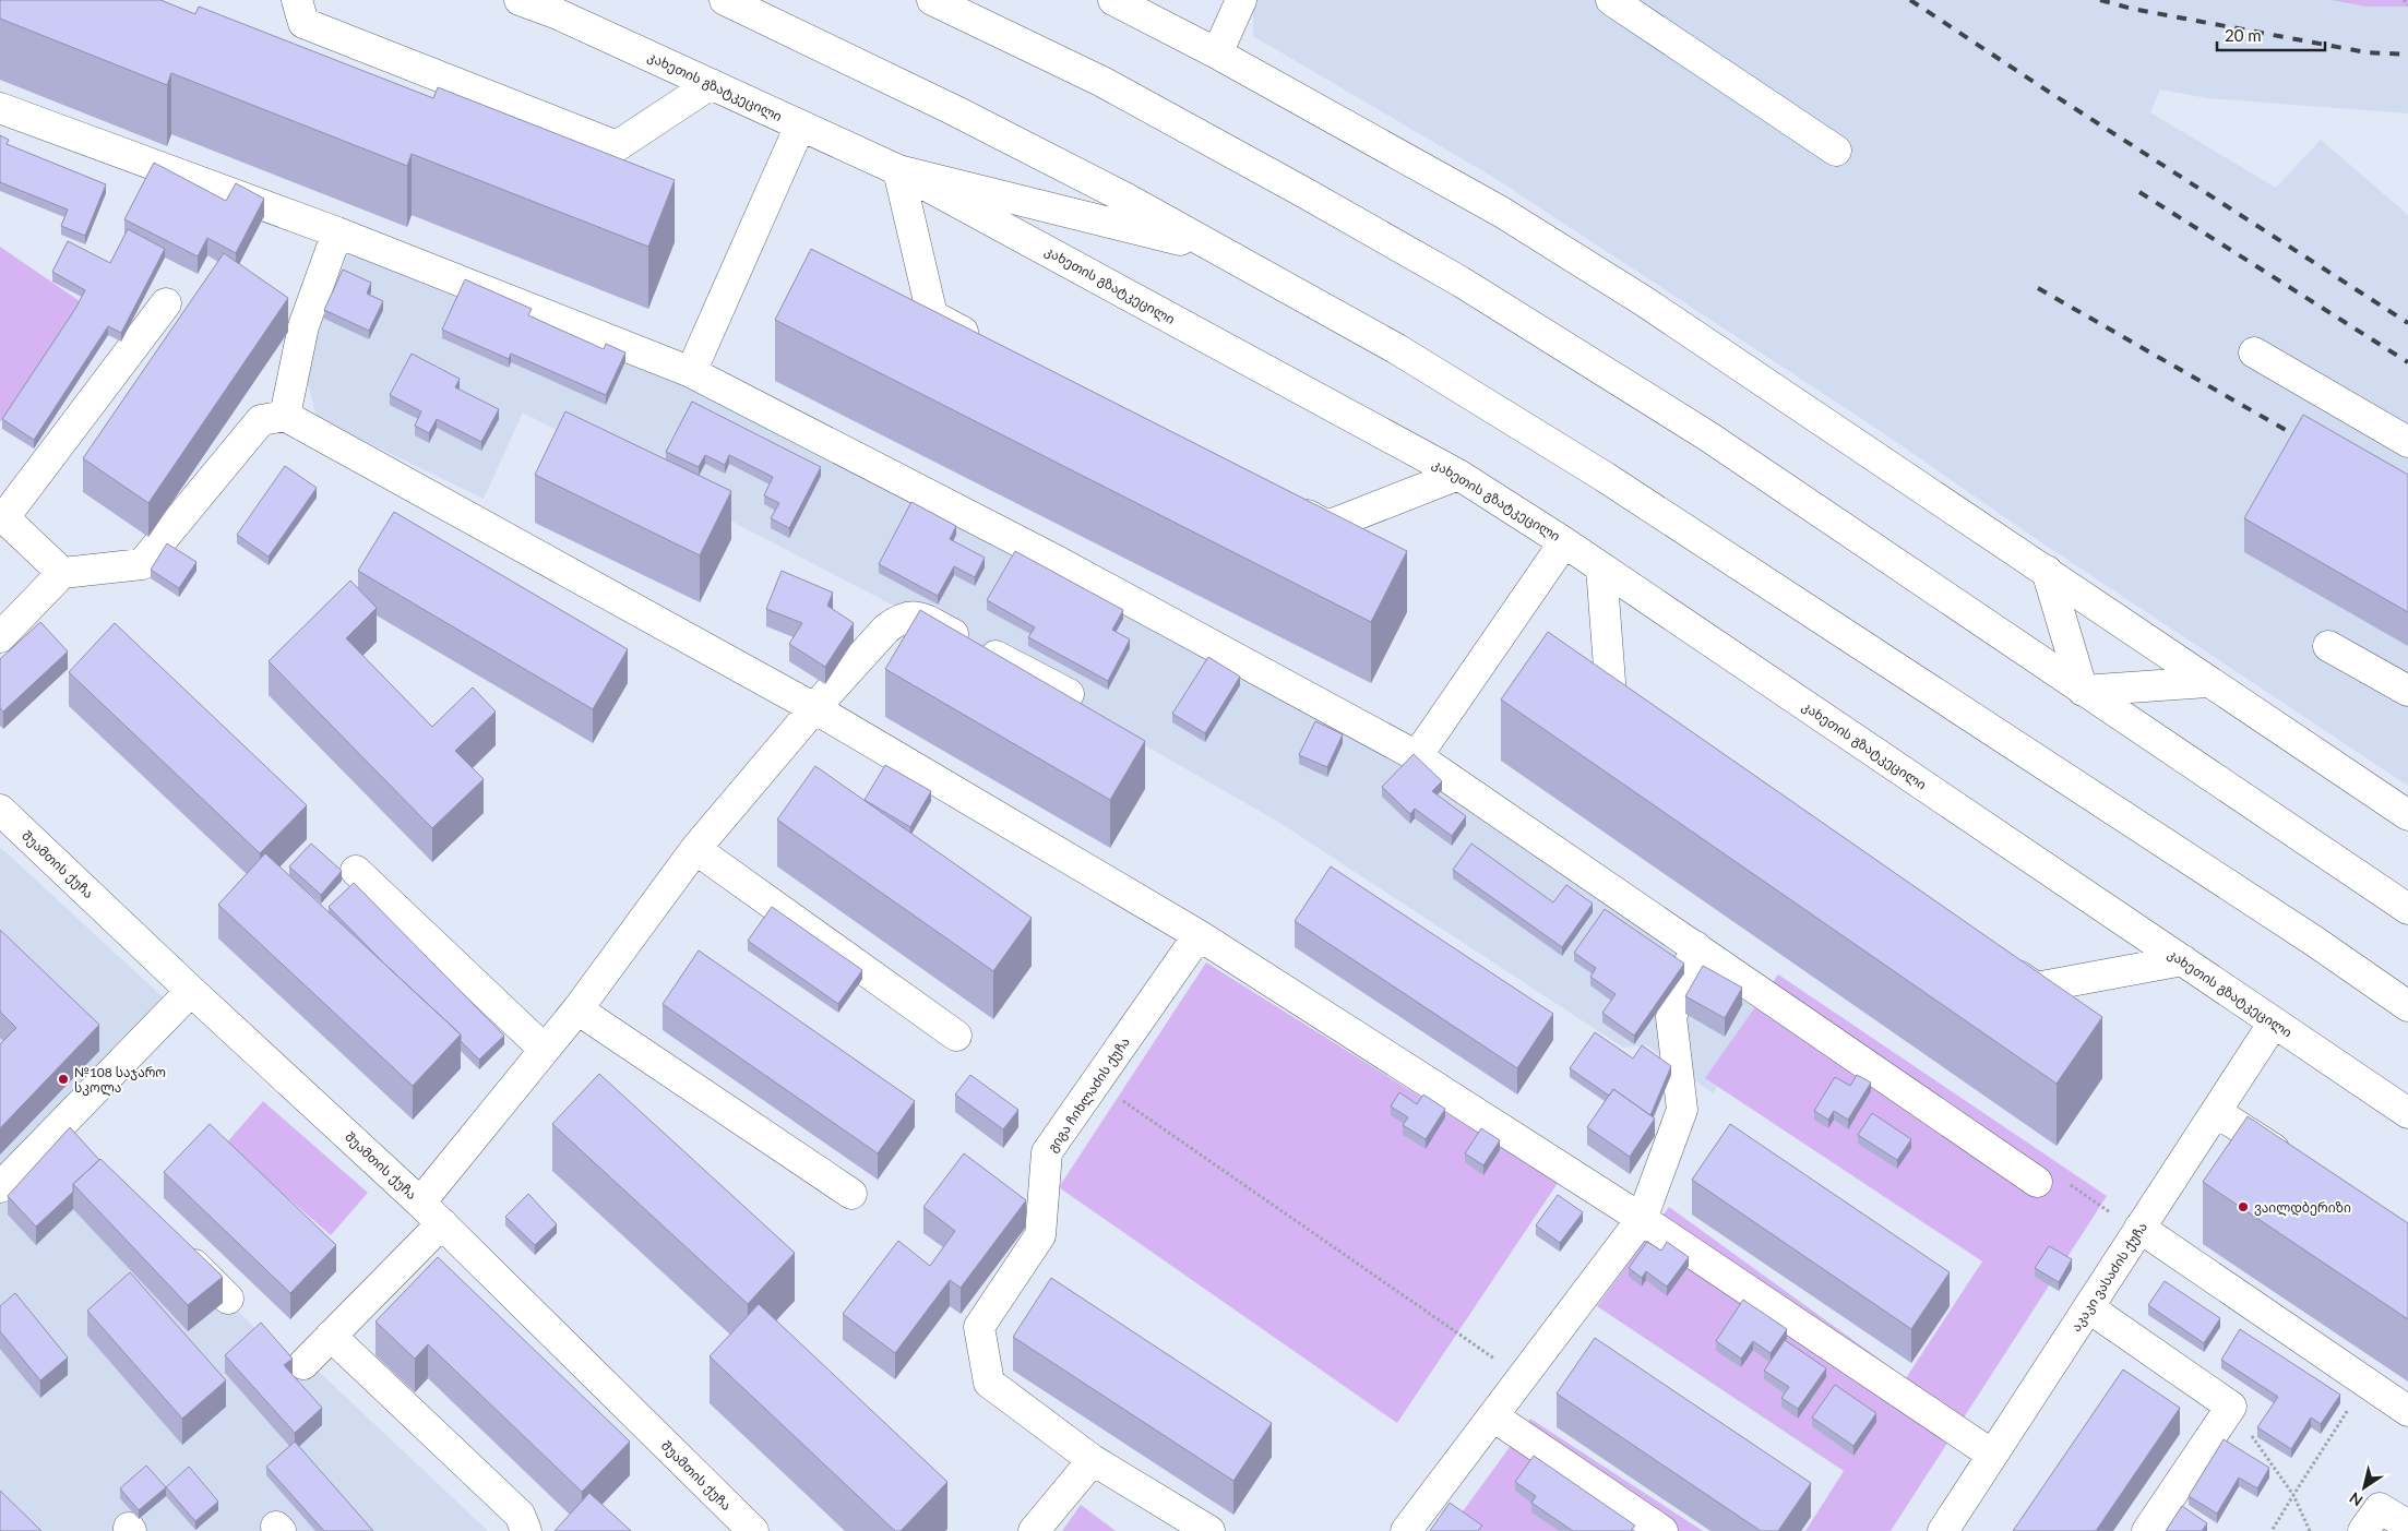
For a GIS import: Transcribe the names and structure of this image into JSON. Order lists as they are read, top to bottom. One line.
{"streets":{"main road":["კახეთის გზატკეცილი","შუამთის ქუჩა","გიგა ჩიხლაძის ქუჩა","აკაკი ვასაძის ქუჩა"]},"crossings":[["კახეთის გზატკეცილი","აკაკი ვასაძის ქუჩა"]],"places":["№108 საჯარო სკოლა","ვაილდბერიზი"],"scale_bar":"20 m","north":"bottom left"}
